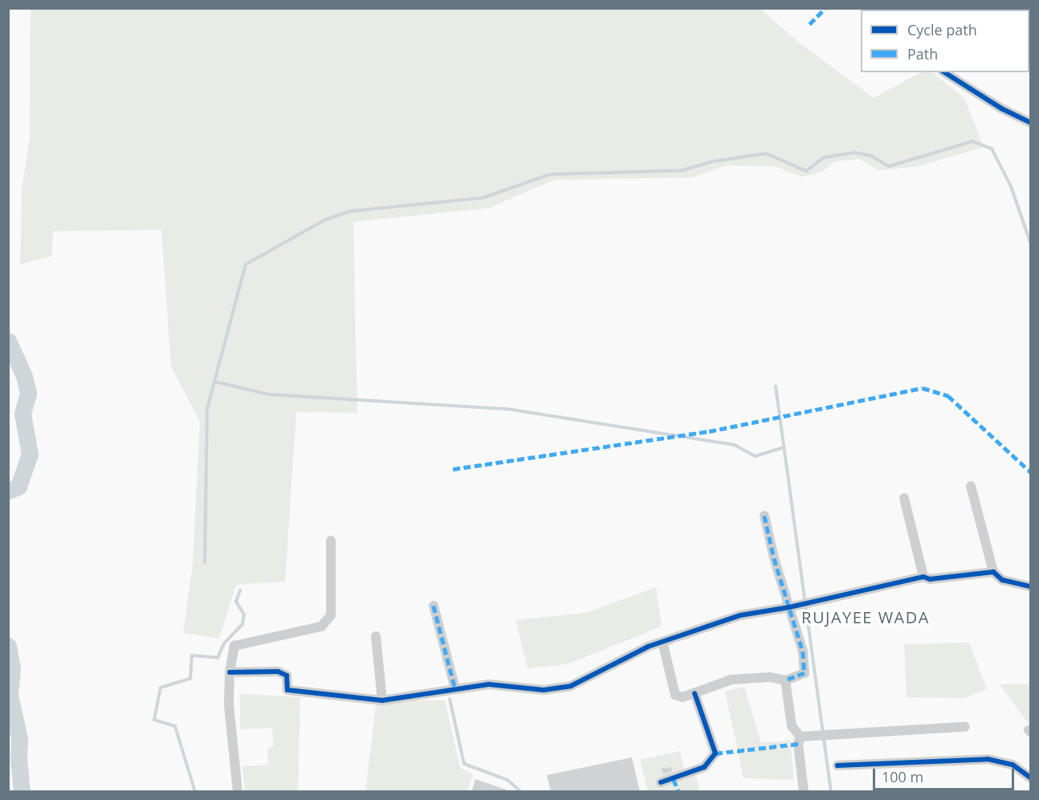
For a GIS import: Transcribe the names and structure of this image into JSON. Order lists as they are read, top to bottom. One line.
{"districts":["RUJAYEE WADA"],"legend":["Cycle path","Path"],"scale_bar":"100 m"}
